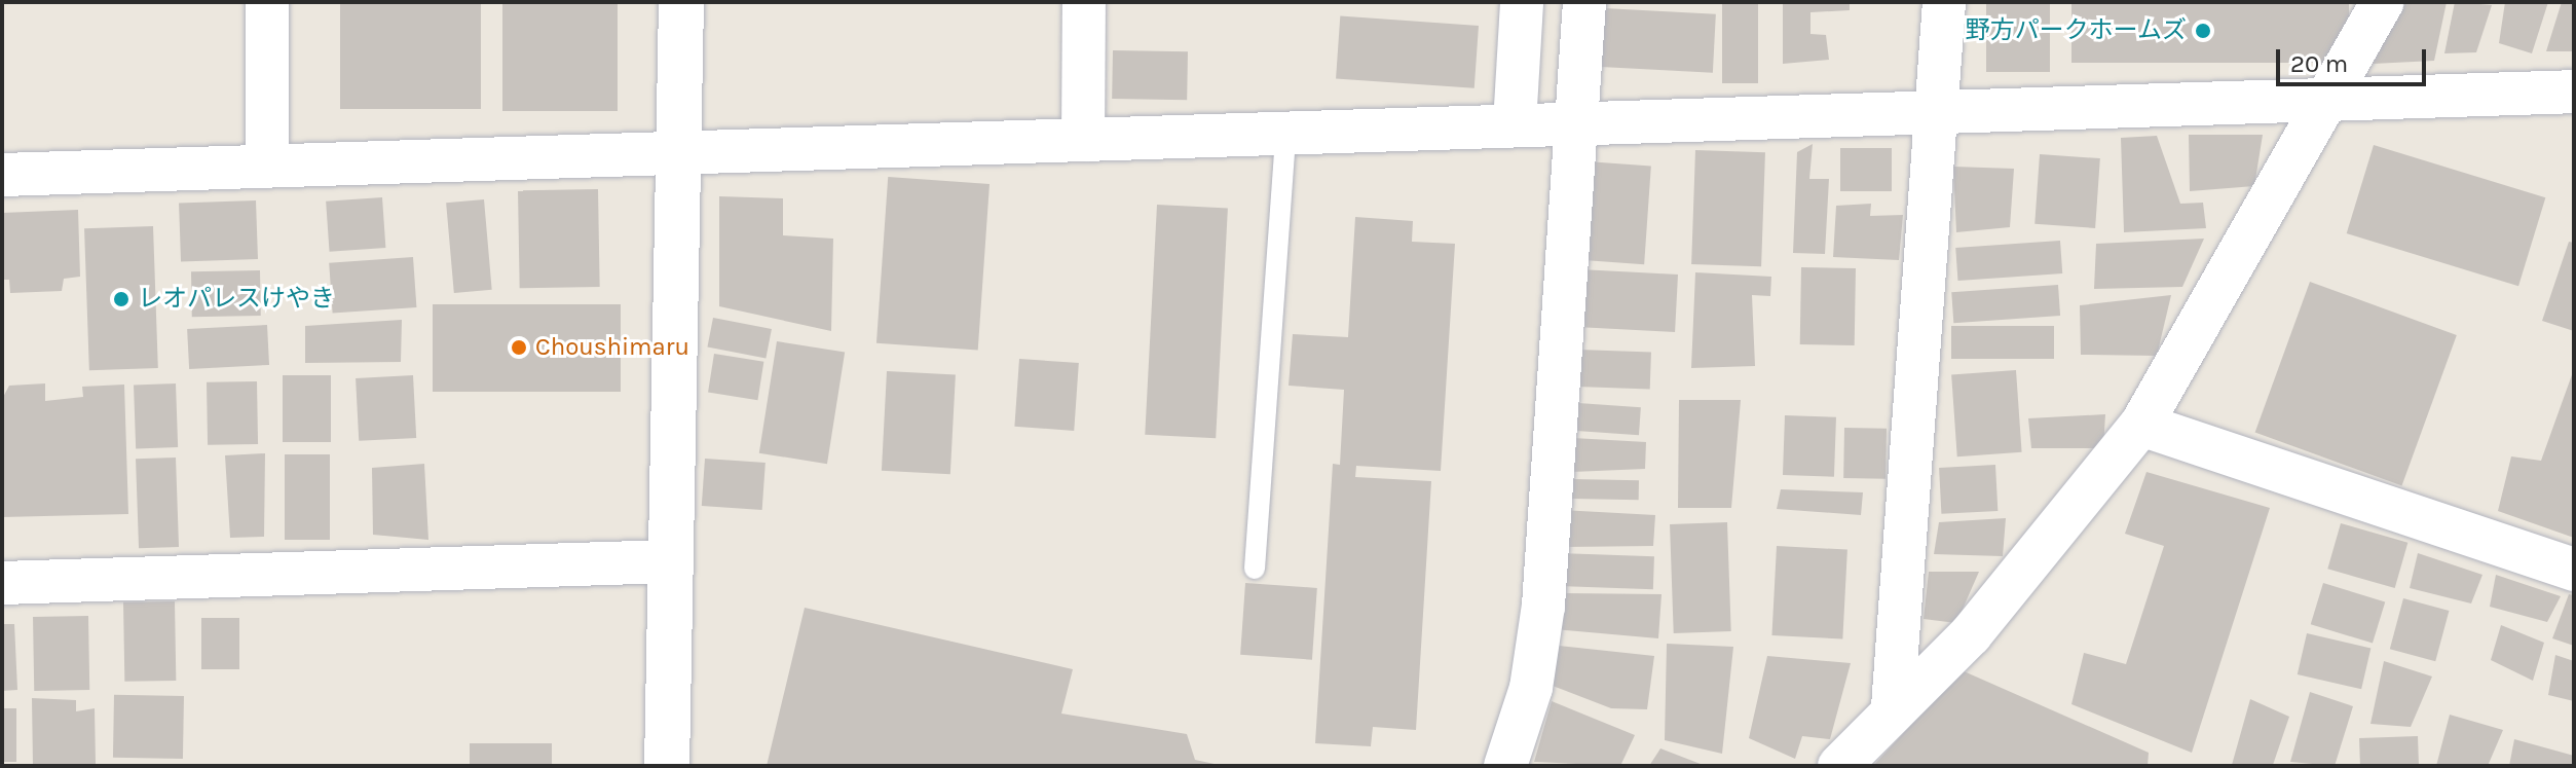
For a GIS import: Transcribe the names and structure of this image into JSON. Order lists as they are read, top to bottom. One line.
{"places":["野方パークホームズ","レオパレスけやき","Choushimaru"],"scale_bar":"20 m"}
